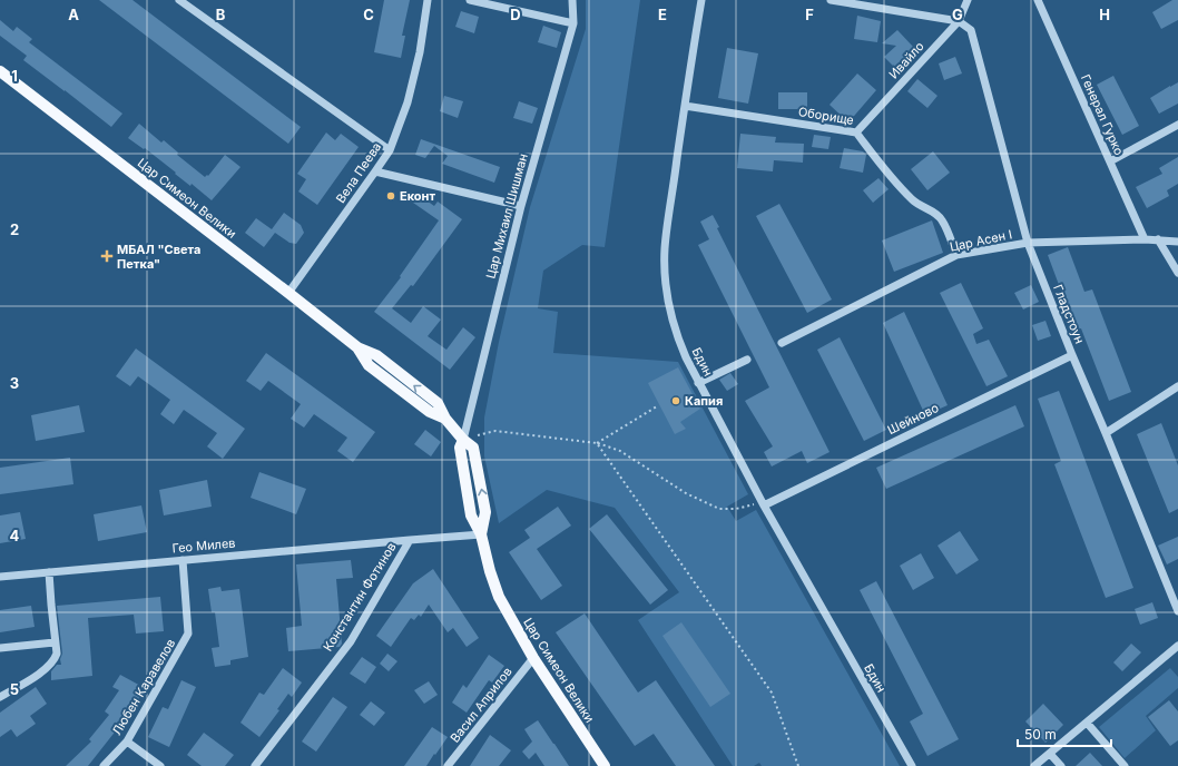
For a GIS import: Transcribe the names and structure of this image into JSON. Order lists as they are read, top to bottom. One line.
{"streets":{"main road":["Цар Симеон Велики"],"street":["Ивайло","Генерал Гурко","Оборище","Вела Пеева","Цар Михаил Шишман","Цар Асен I","Гладстоун","Бдин","Шейново","Гео Милев","Константин Фотинов","Любен Каравелов","Васил Априлов"]},"crossings":[["Ивайло","Оборище"],["Ивайло","Гладстоун"],["Генерал Гурко","Цар Асен I"],["Оборище","Цар Асен I"],["Оборище","Бдин"],["Вела Пеева","Цар Симеон Велики"],["Цар Симеон Велики","Цар Михаил Шишман"],["Цар Симеон Велики","Константин Фотинов"],["Цар Симеон Велики","Васил Априлов"],["Цар Асен I","Гладстоун"],["Гладстоун","Шейново"],["Бдин","Шейново"],["Гео Милев","Константин Фотинов"],["Гео Милев","Любен Каравелов"]],"places":{"other":["Еконт","Капия"],"health":["МБАЛ \"Света Петка\""]},"scale_bar":"50 m","grid":{"columns":["A","B","C","D","E","F","G","H"],"rows":["1","2","3","4","5"]}}
